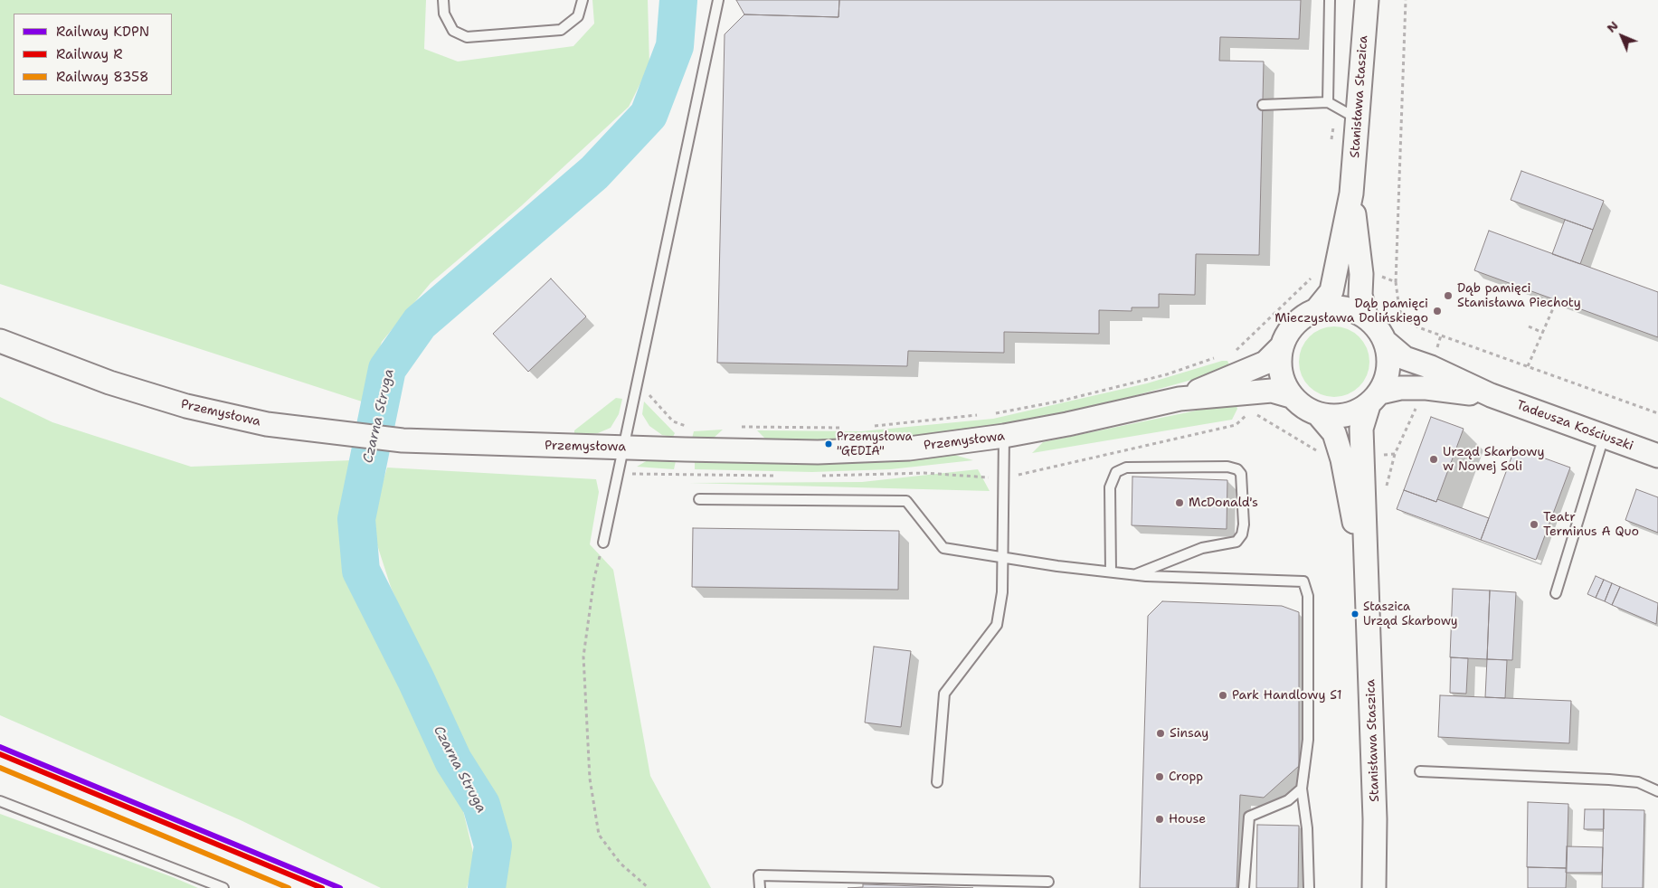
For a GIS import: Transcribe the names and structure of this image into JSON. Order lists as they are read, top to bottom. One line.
{"streets":{"street":["Stanisława Staszica","Przemysłowa","Tadeusza Kościuszki"]},"crossings":[["Stanisława Staszica","Przemysłowa"],["Stanisława Staszica","Tadeusza Kościuszki"],["Przemysłowa","Tadeusza Kościuszki"]],"water":["Czarna Struga"],"places":["Dąb pamięci Stanisława Piechoty","Dąb pamięci Mieczysława Dolińskiego","Przemysłowa \"GEDIA\"","Urząd Skarbowy w Nowej Soli","McDonald's","Teatr Terminus A Quo","Staszica Urząd Skarbowy","Park Handlowy S1","Sinsay","Cropp","House"],"lines":["rail line KDPN","rail line R","rail line 8358"],"legend":["Railway KDPN","Railway R","Railway 8358"],"north":"top left"}
